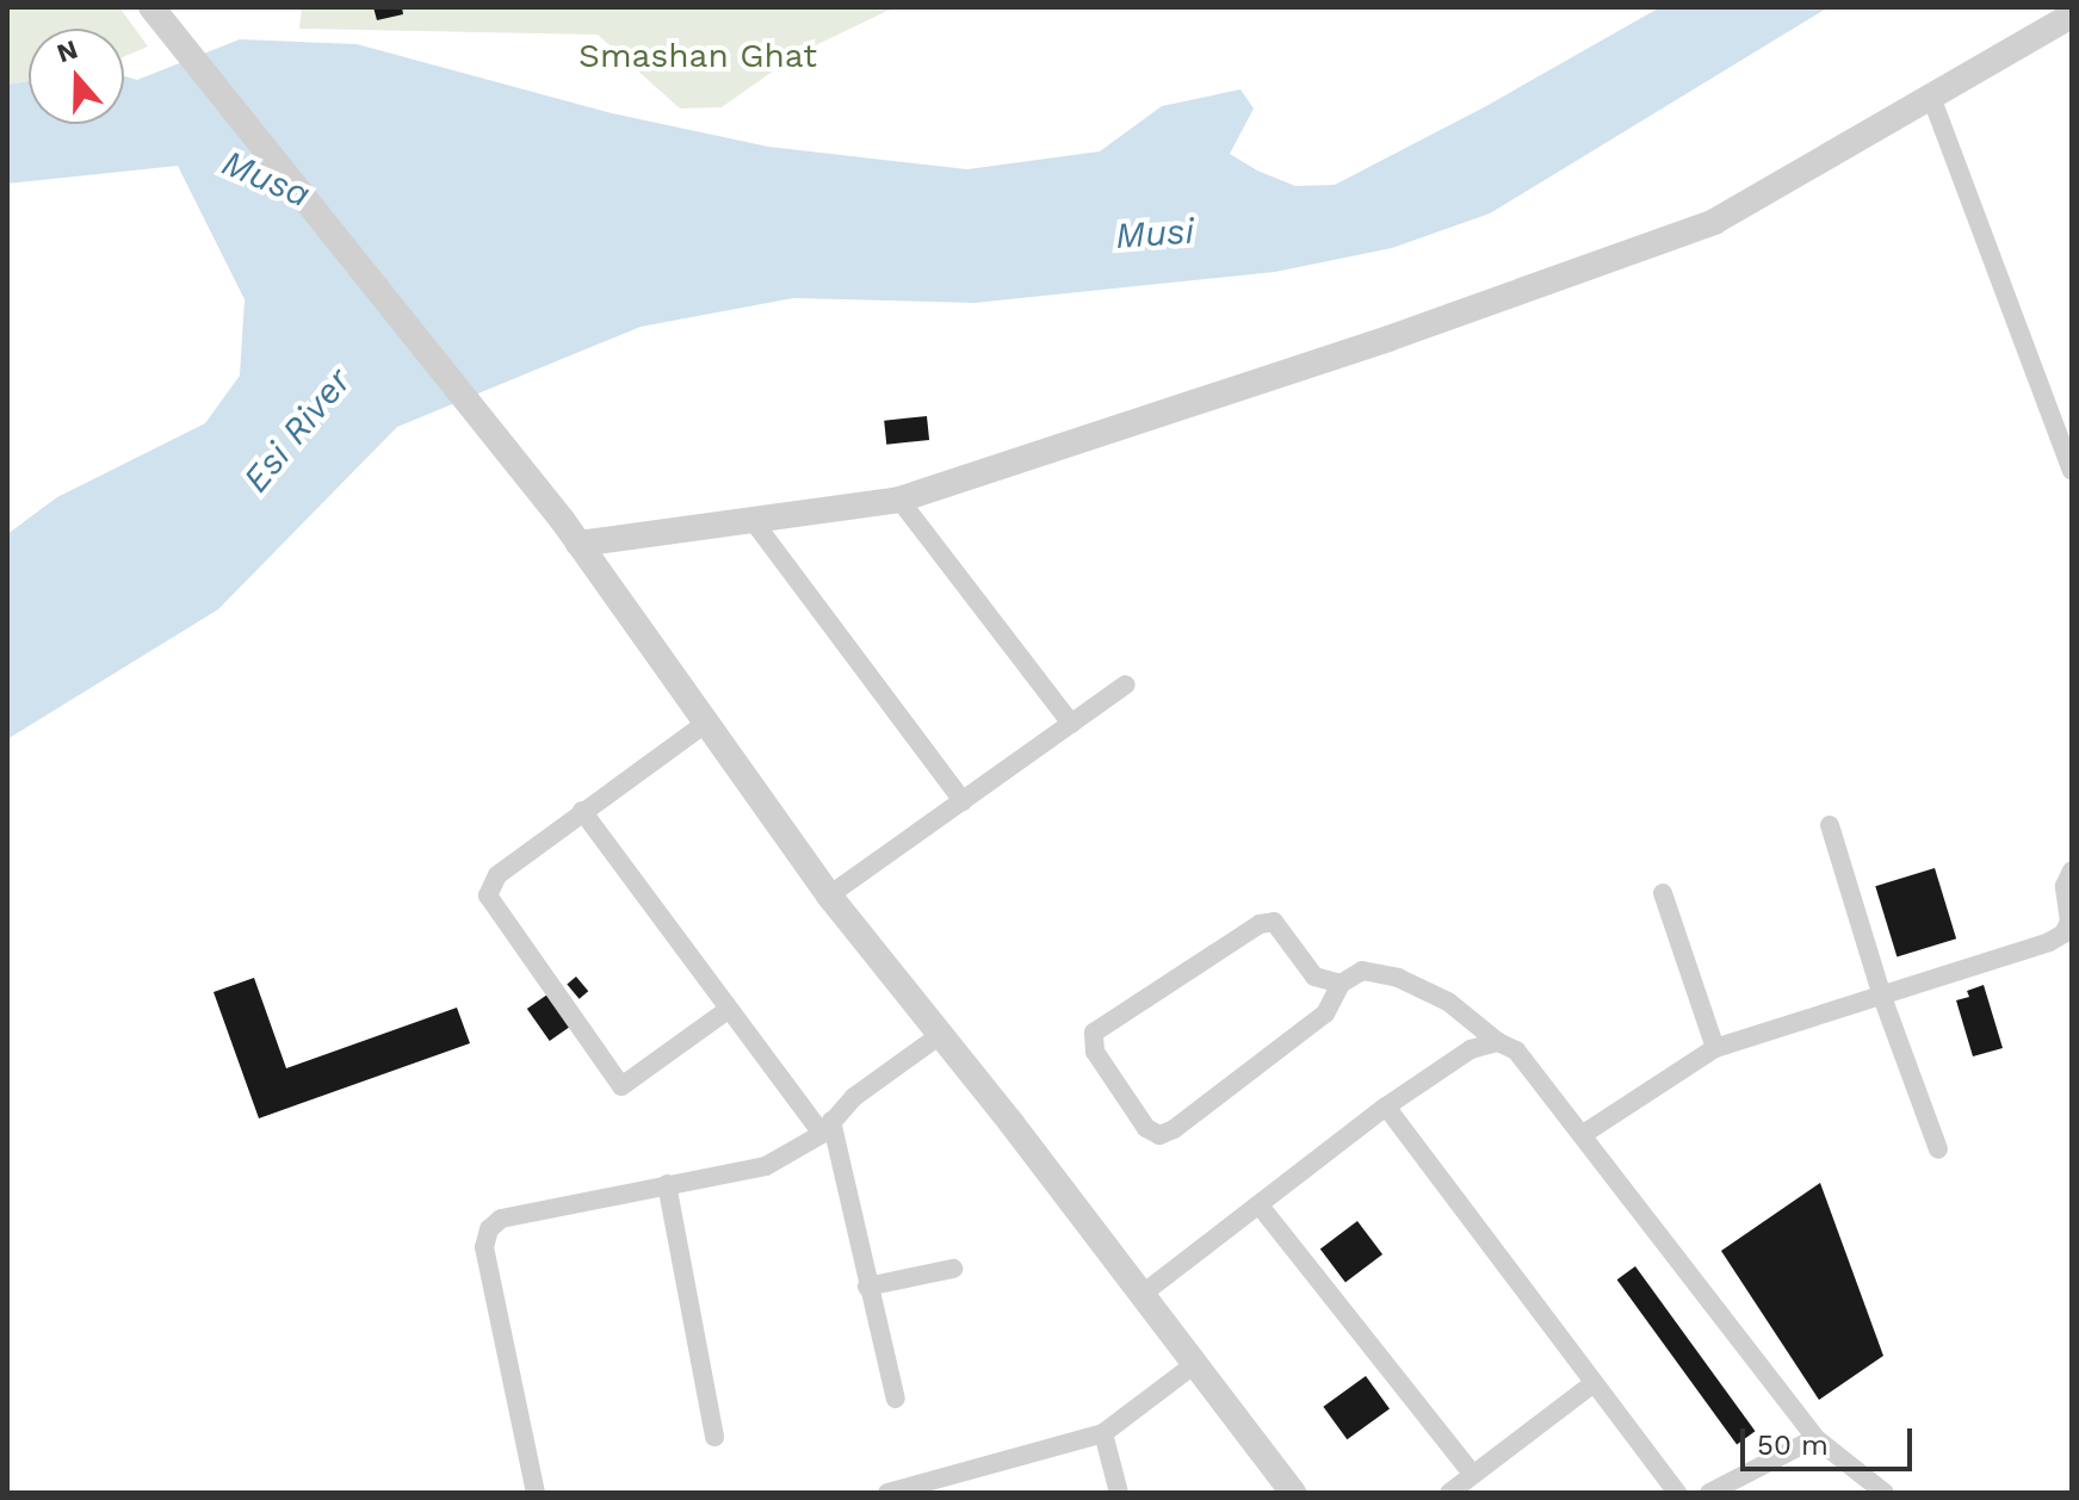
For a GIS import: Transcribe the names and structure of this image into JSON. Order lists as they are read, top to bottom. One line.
{"water":["Musa","Musi","Esi River"],"parks":["Smashan Ghat"],"scale_bar":"50 m","north":"top"}
